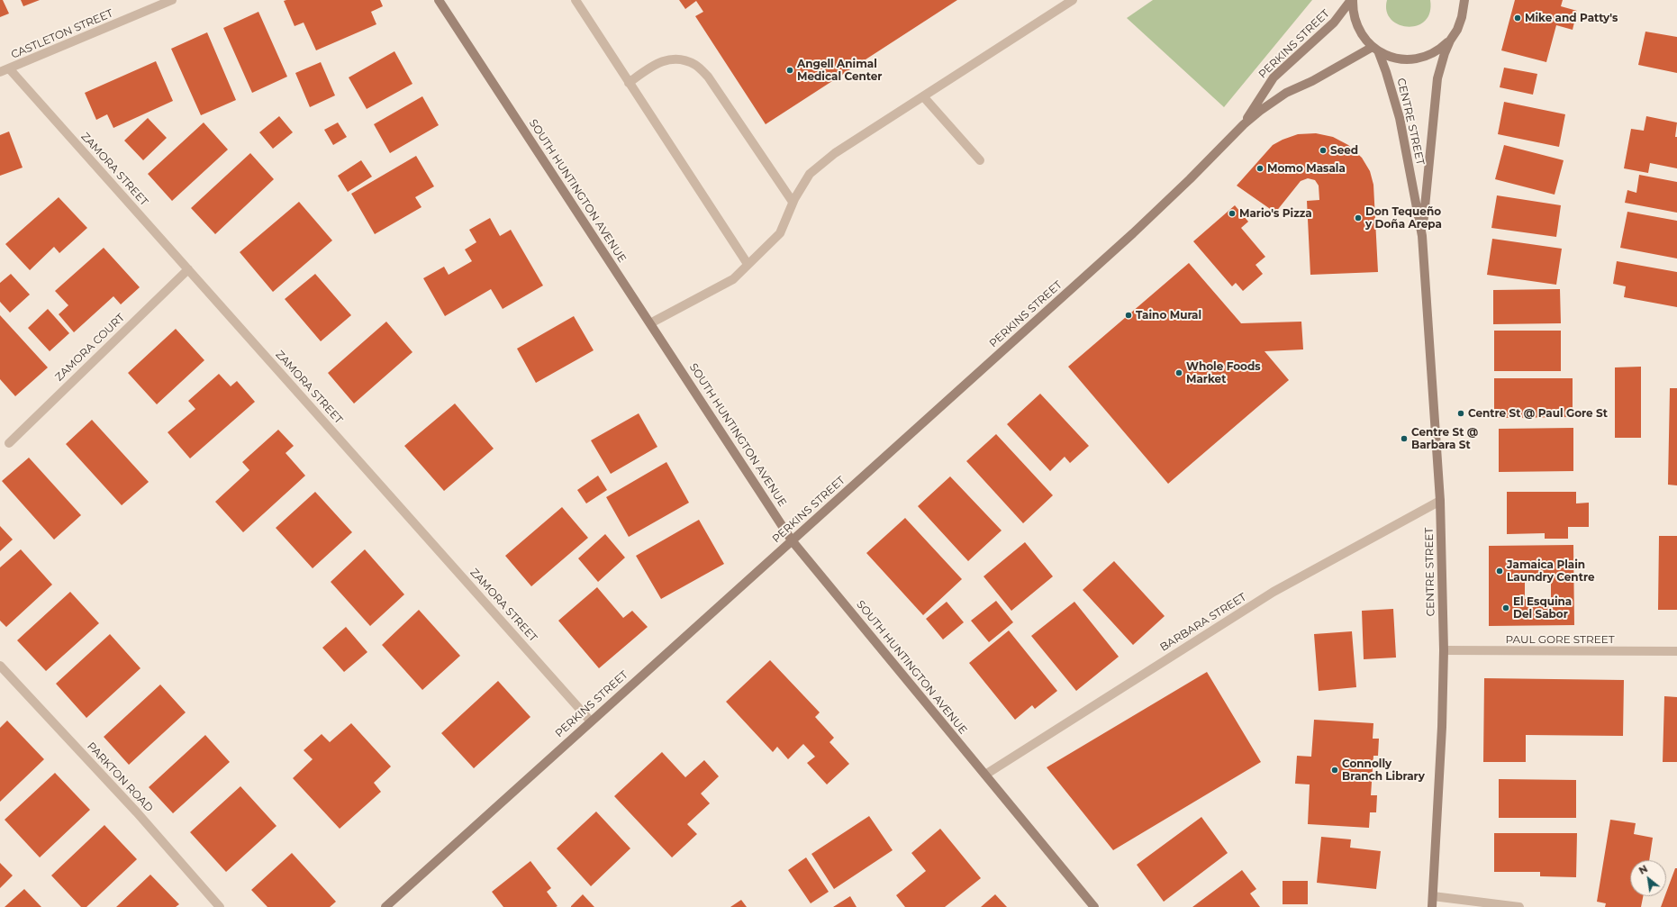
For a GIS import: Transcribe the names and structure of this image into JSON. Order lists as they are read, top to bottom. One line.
{"streets":{"main road":["PERKINS STREET","CENTRE STREET","SOUTH HUNTINGTON AVENUE"],"street":["CASTLETON STREET","ZAMORA STREET","ZAMORA COURT","BARBARA STREET","PAUL GORE STREET","PARKTON ROAD"]},"crossings":[["CASTLETON STREET","ZAMORA STREET"],["PERKINS STREET","CENTRE STREET"],["PERKINS STREET","ZAMORA STREET"],["PERKINS STREET","SOUTH HUNTINGTON AVENUE"],["CENTRE STREET","BARBARA STREET"],["CENTRE STREET","PAUL GORE STREET"],["ZAMORA STREET","ZAMORA COURT"],["SOUTH HUNTINGTON AVENUE","BARBARA STREET"]],"places":["Mike and Patty's","Angell Animal Medical Center","Seed","Momo Masala","Mario's Pizza","Don Tequeño y Doña Arepa","Taino Mural","Whole Foods Market","Centre St @ Paul Gore St","Centre St @ Barbara St","Jamaica Plain Laundry Centre","El Esquina Del Sabor","Connolly Branch Library"],"north":"top left"}
